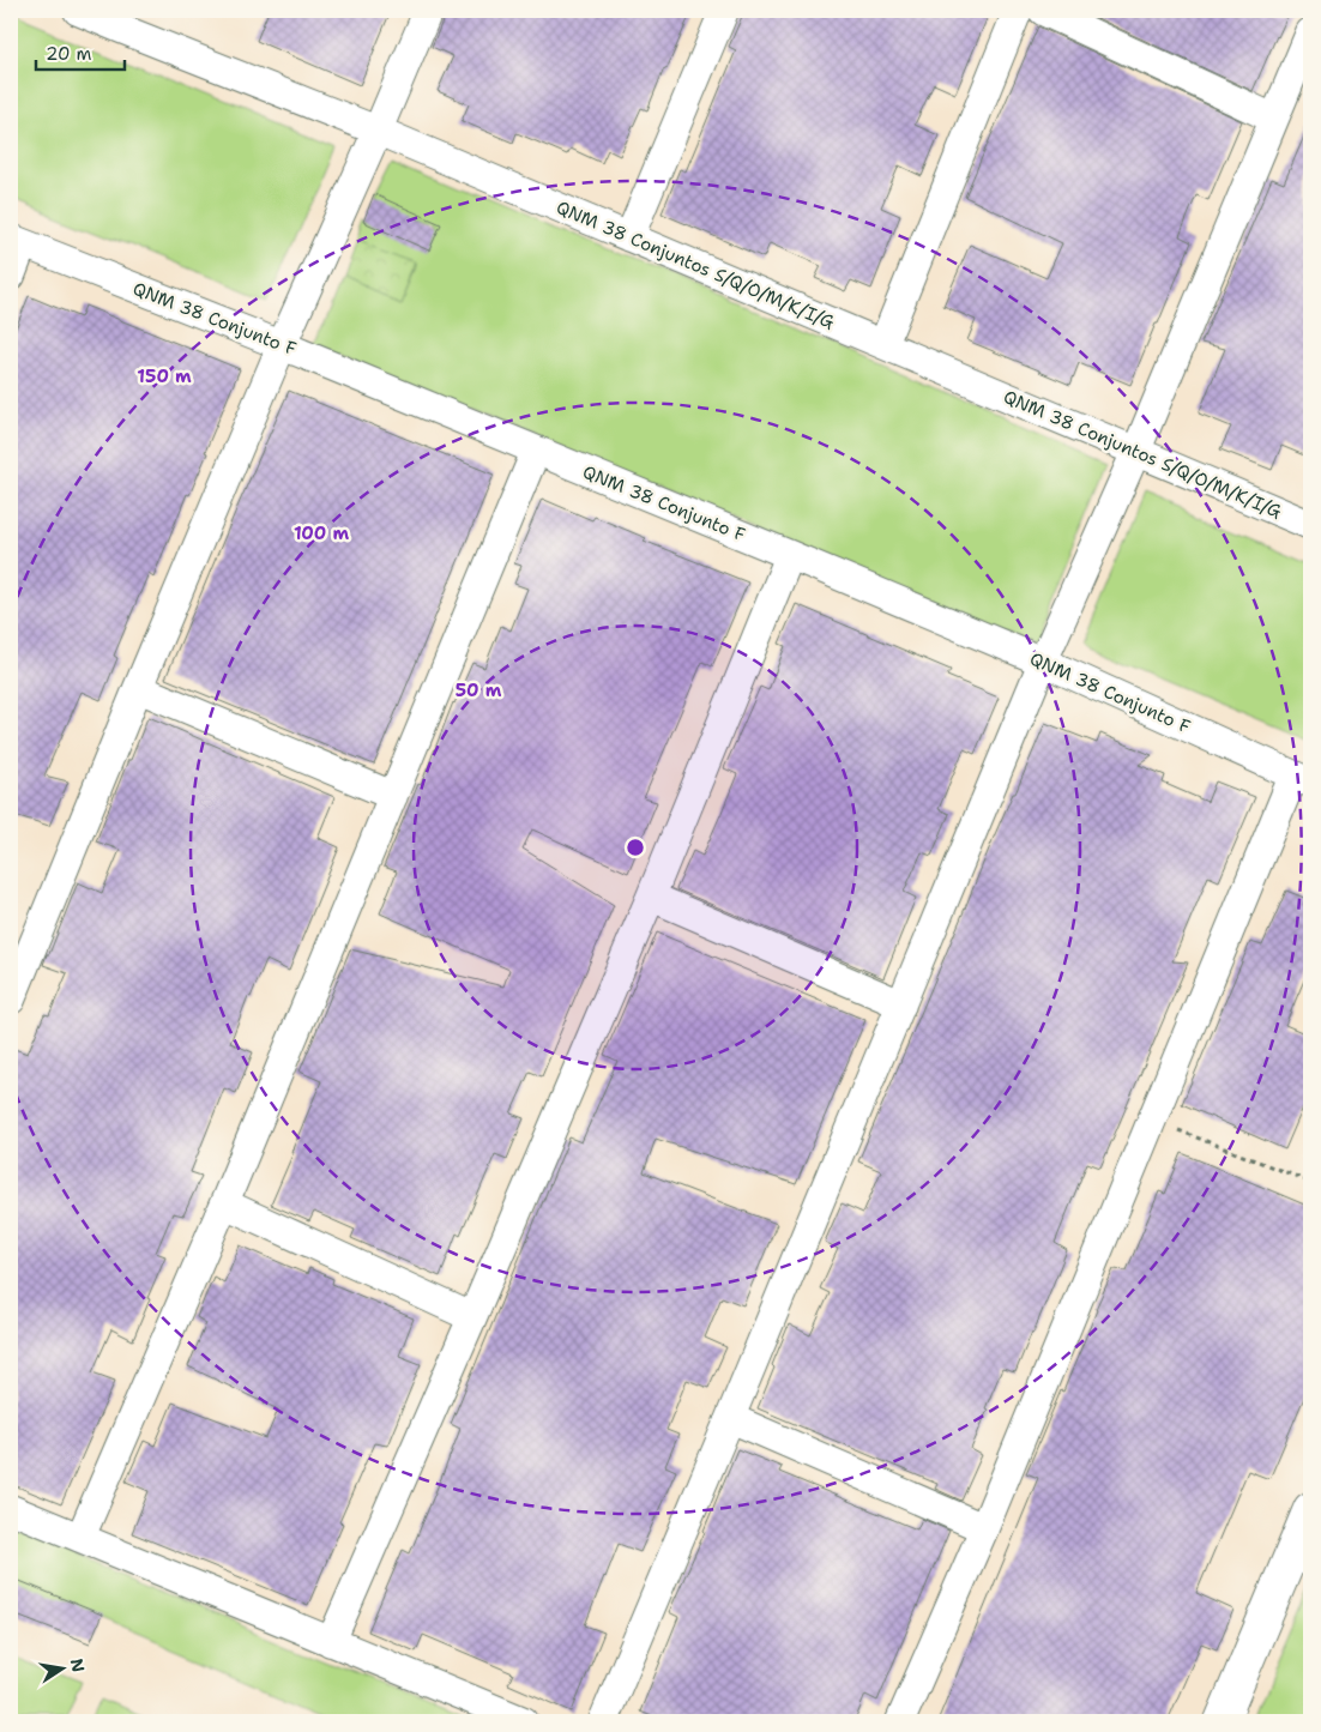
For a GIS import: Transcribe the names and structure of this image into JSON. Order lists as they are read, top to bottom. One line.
{"streets":{"street":["QNM 38 Conjuntos S/Q/O/M/K/I/G","QNM 38 Conjunto F"]},"scale_bar":"20 m","north":"right","rings":["150 m","100 m","50 m"]}
